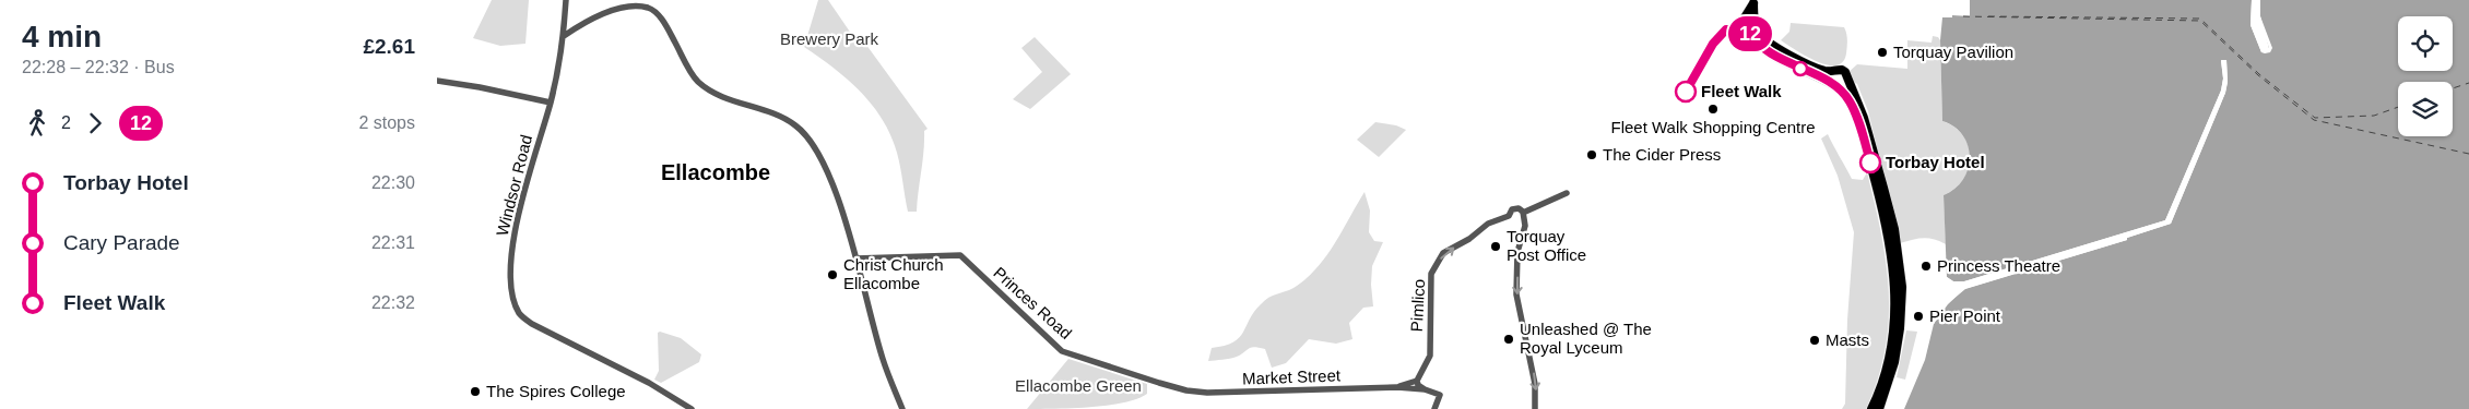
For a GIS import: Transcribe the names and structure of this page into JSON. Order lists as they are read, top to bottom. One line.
{"streets":{"street":["Windsor Road","Princes Road","Pimlico","Market Street"]},"crossings":[["Princes Road","Market Street"],["Pimlico","Market Street"]],"one_way":["Pimlico"],"districts":["Ellacombe"],"parks":["Brewery Park","Ellacombe Green"],"places":["Torquay Pavilion","Fleet Walk","Fleet Walk Shopping Centre","The Cider Press","Torbay Hotel","Torquay Post Office","Princess Theatre","Christ Church Ellacombe","Pier Point","Unleashed @ The Royal Lyceum","Masts","The Spires College"],"lines":["bus line 12"],"page":{"heading":["4 min","22:28 – 22:32 · Bus","£2.61"],"on_map":"12","legs":["2","12","2 stops"],"list":[{"name":"Torbay Hotel","value":"22:30"},{"name":"Cary Parade","value":"22:31"},{"name":"Fleet Walk","value":"22:32"}]}}
